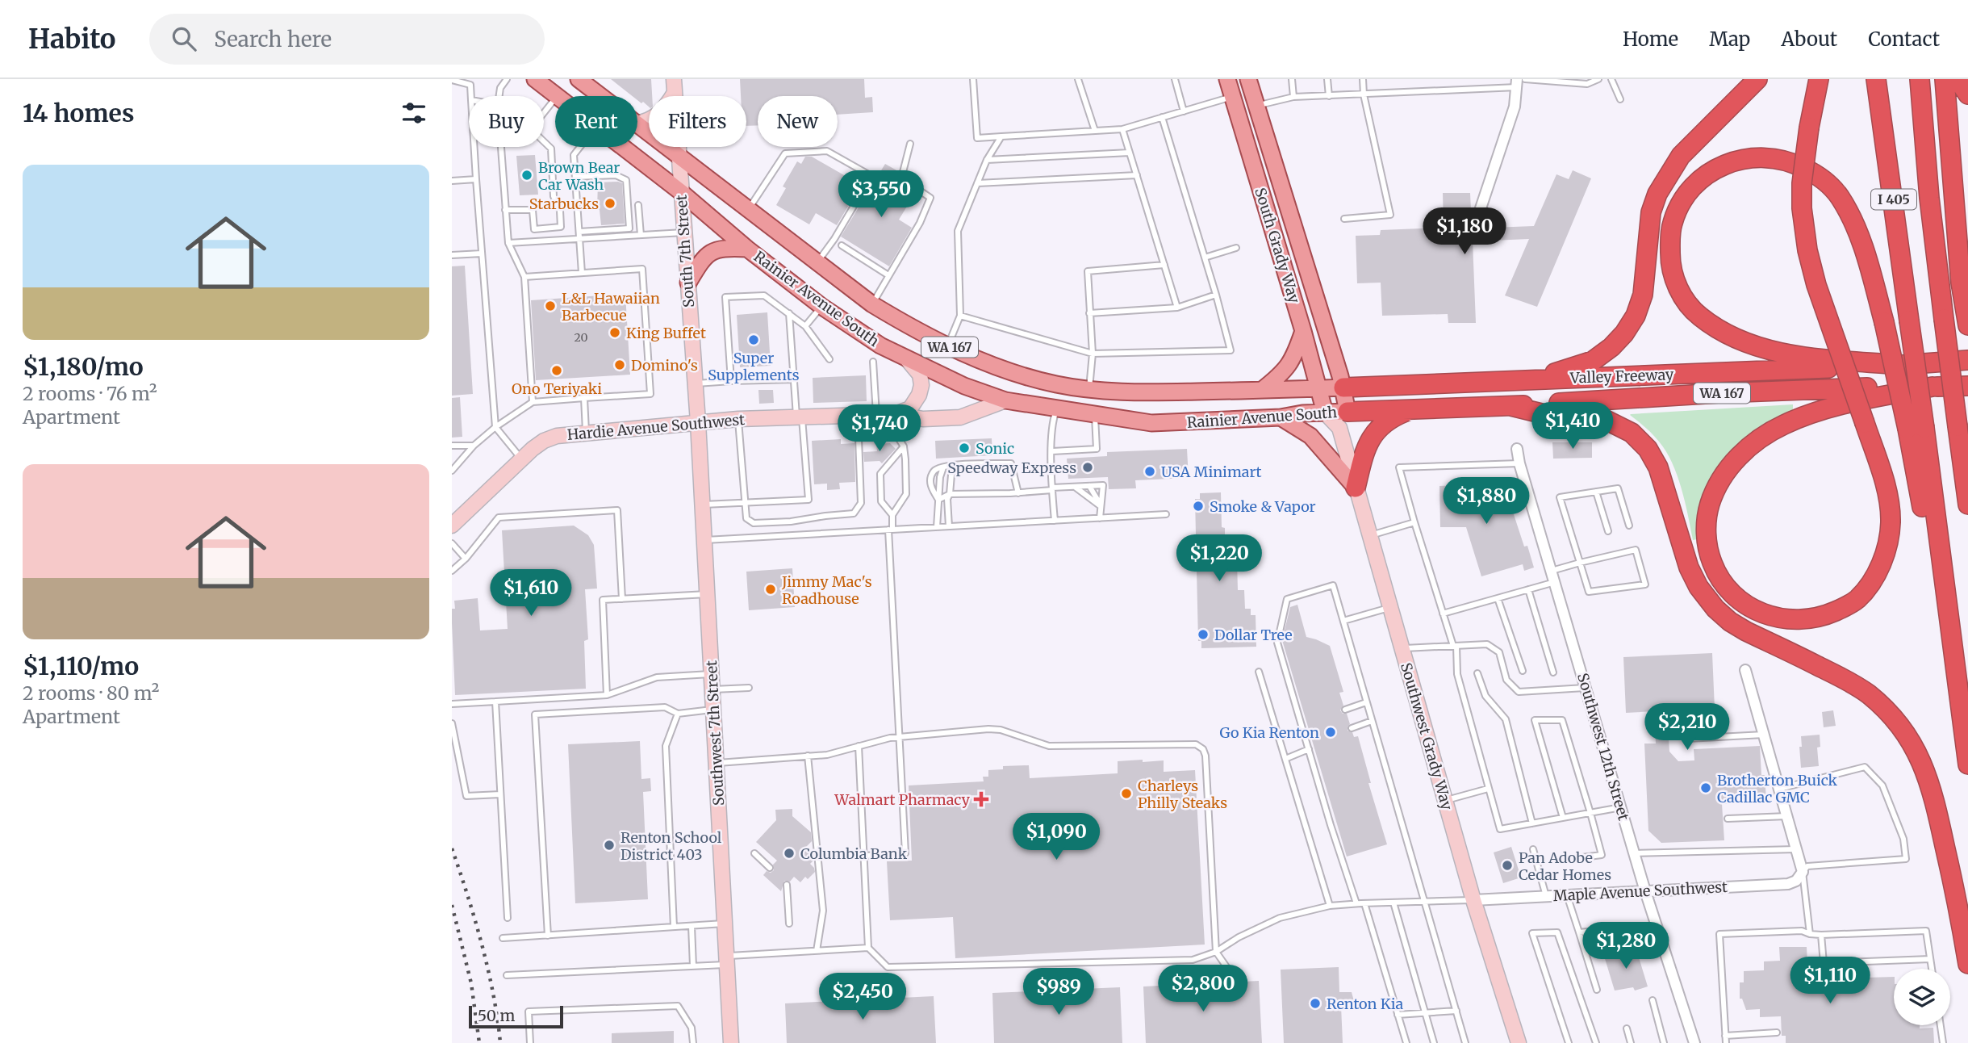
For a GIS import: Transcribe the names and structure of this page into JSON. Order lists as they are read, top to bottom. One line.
{"streets":{"highway":["I 405","WA 167","Valley Freeway"],"main road":["South Grady Way","Rainier Avenue South"],"street":["South 7th Street","Hardie Avenue Southwest","Southwest 7th Street","Southwest Grady Way","Southwest 12th Street","Maple Avenue Southwest"]},"crossings":[["South Grady Way","Rainier Avenue South"],["South Grady Way","Valley Freeway"],["South Grady Way","Southwest Grady Way"],["South 7th Street","Rainier Avenue South"],["South 7th Street","Hardie Avenue Southwest"],["South 7th Street","Southwest 7th Street"],["Rainier Avenue South","Valley Freeway"],["Rainier Avenue South","Hardie Avenue Southwest"],["Rainier Avenue South","Southwest Grady Way"],["Valley Freeway","Southwest Grady Way"],["Hardie Avenue Southwest","Southwest 7th Street"],["Southwest Grady Way","Maple Avenue Southwest"],["Southwest 12th Street","Maple Avenue Southwest"]],"places":{"other":["Brown Bear Car Wash","Starbucks","L&L Hawaiian Barbecue","King Buffet","Super Supplements","Domino's","Ono Teriyaki","Sonic","Speedway Express","USA Minimart","Smoke & Vapor","Jimmy Mac's Roadhouse","Dollar Tree","Go Kia Renton","Brotherton Buick Cadillac GMC","Charleys Philly Steaks","Renton School District 403","Columbia Bank","Pan Adobe Cedar Homes","Renton Kia"],"health":["Walmart Pharmacy"]},"house_numbers":["20"],"scale_bar":"50 m","page":{"header":"Habito","search":"Search here","nav":["Home","Map","About","Contact"],"heading":"14 homes","chip":["Buy","Rent","Filters","New"],"list":[{"name":"$1,180/mo","note":"2 rooms · 76 m² · Apartment"},{"name":"$1,110/mo","note":"2 rooms · 80 m² · Apartment"}],"price":["$3,550","$1,180","$1,410","$1,740","$1,880","$1,220","$1,610","$2,210","$1,090","$1,280","$1,110","$2,800","$989","$2,450"],"scale":"50 m"}}
